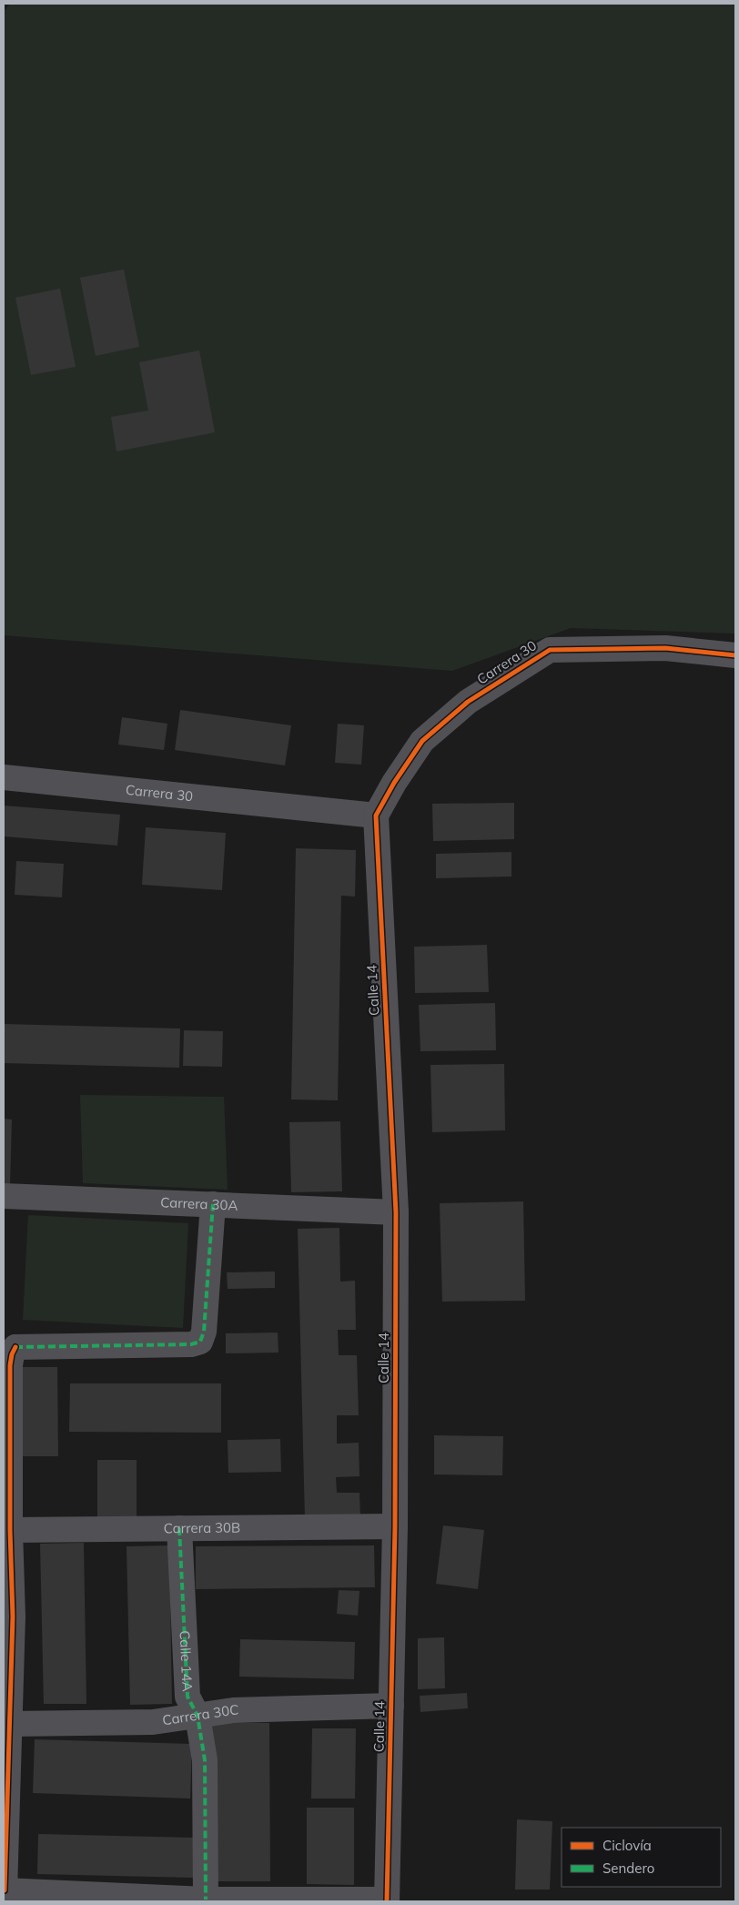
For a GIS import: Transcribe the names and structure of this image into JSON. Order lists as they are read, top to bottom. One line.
{"streets":{"street":["Carrera 30","Calle 14","Carrera 30A","Carrera 30B","Calle 14A","Carrera 30C"]},"crossings":[["Carrera 30","Calle 14"],["Calle 14","Carrera 30A"],["Calle 14","Carrera 30B"],["Calle 14","Carrera 30C"],["Carrera 30B","Calle 14A"],["Calle 14A","Carrera 30C"]],"legend":["Ciclovía","Sendero"]}
